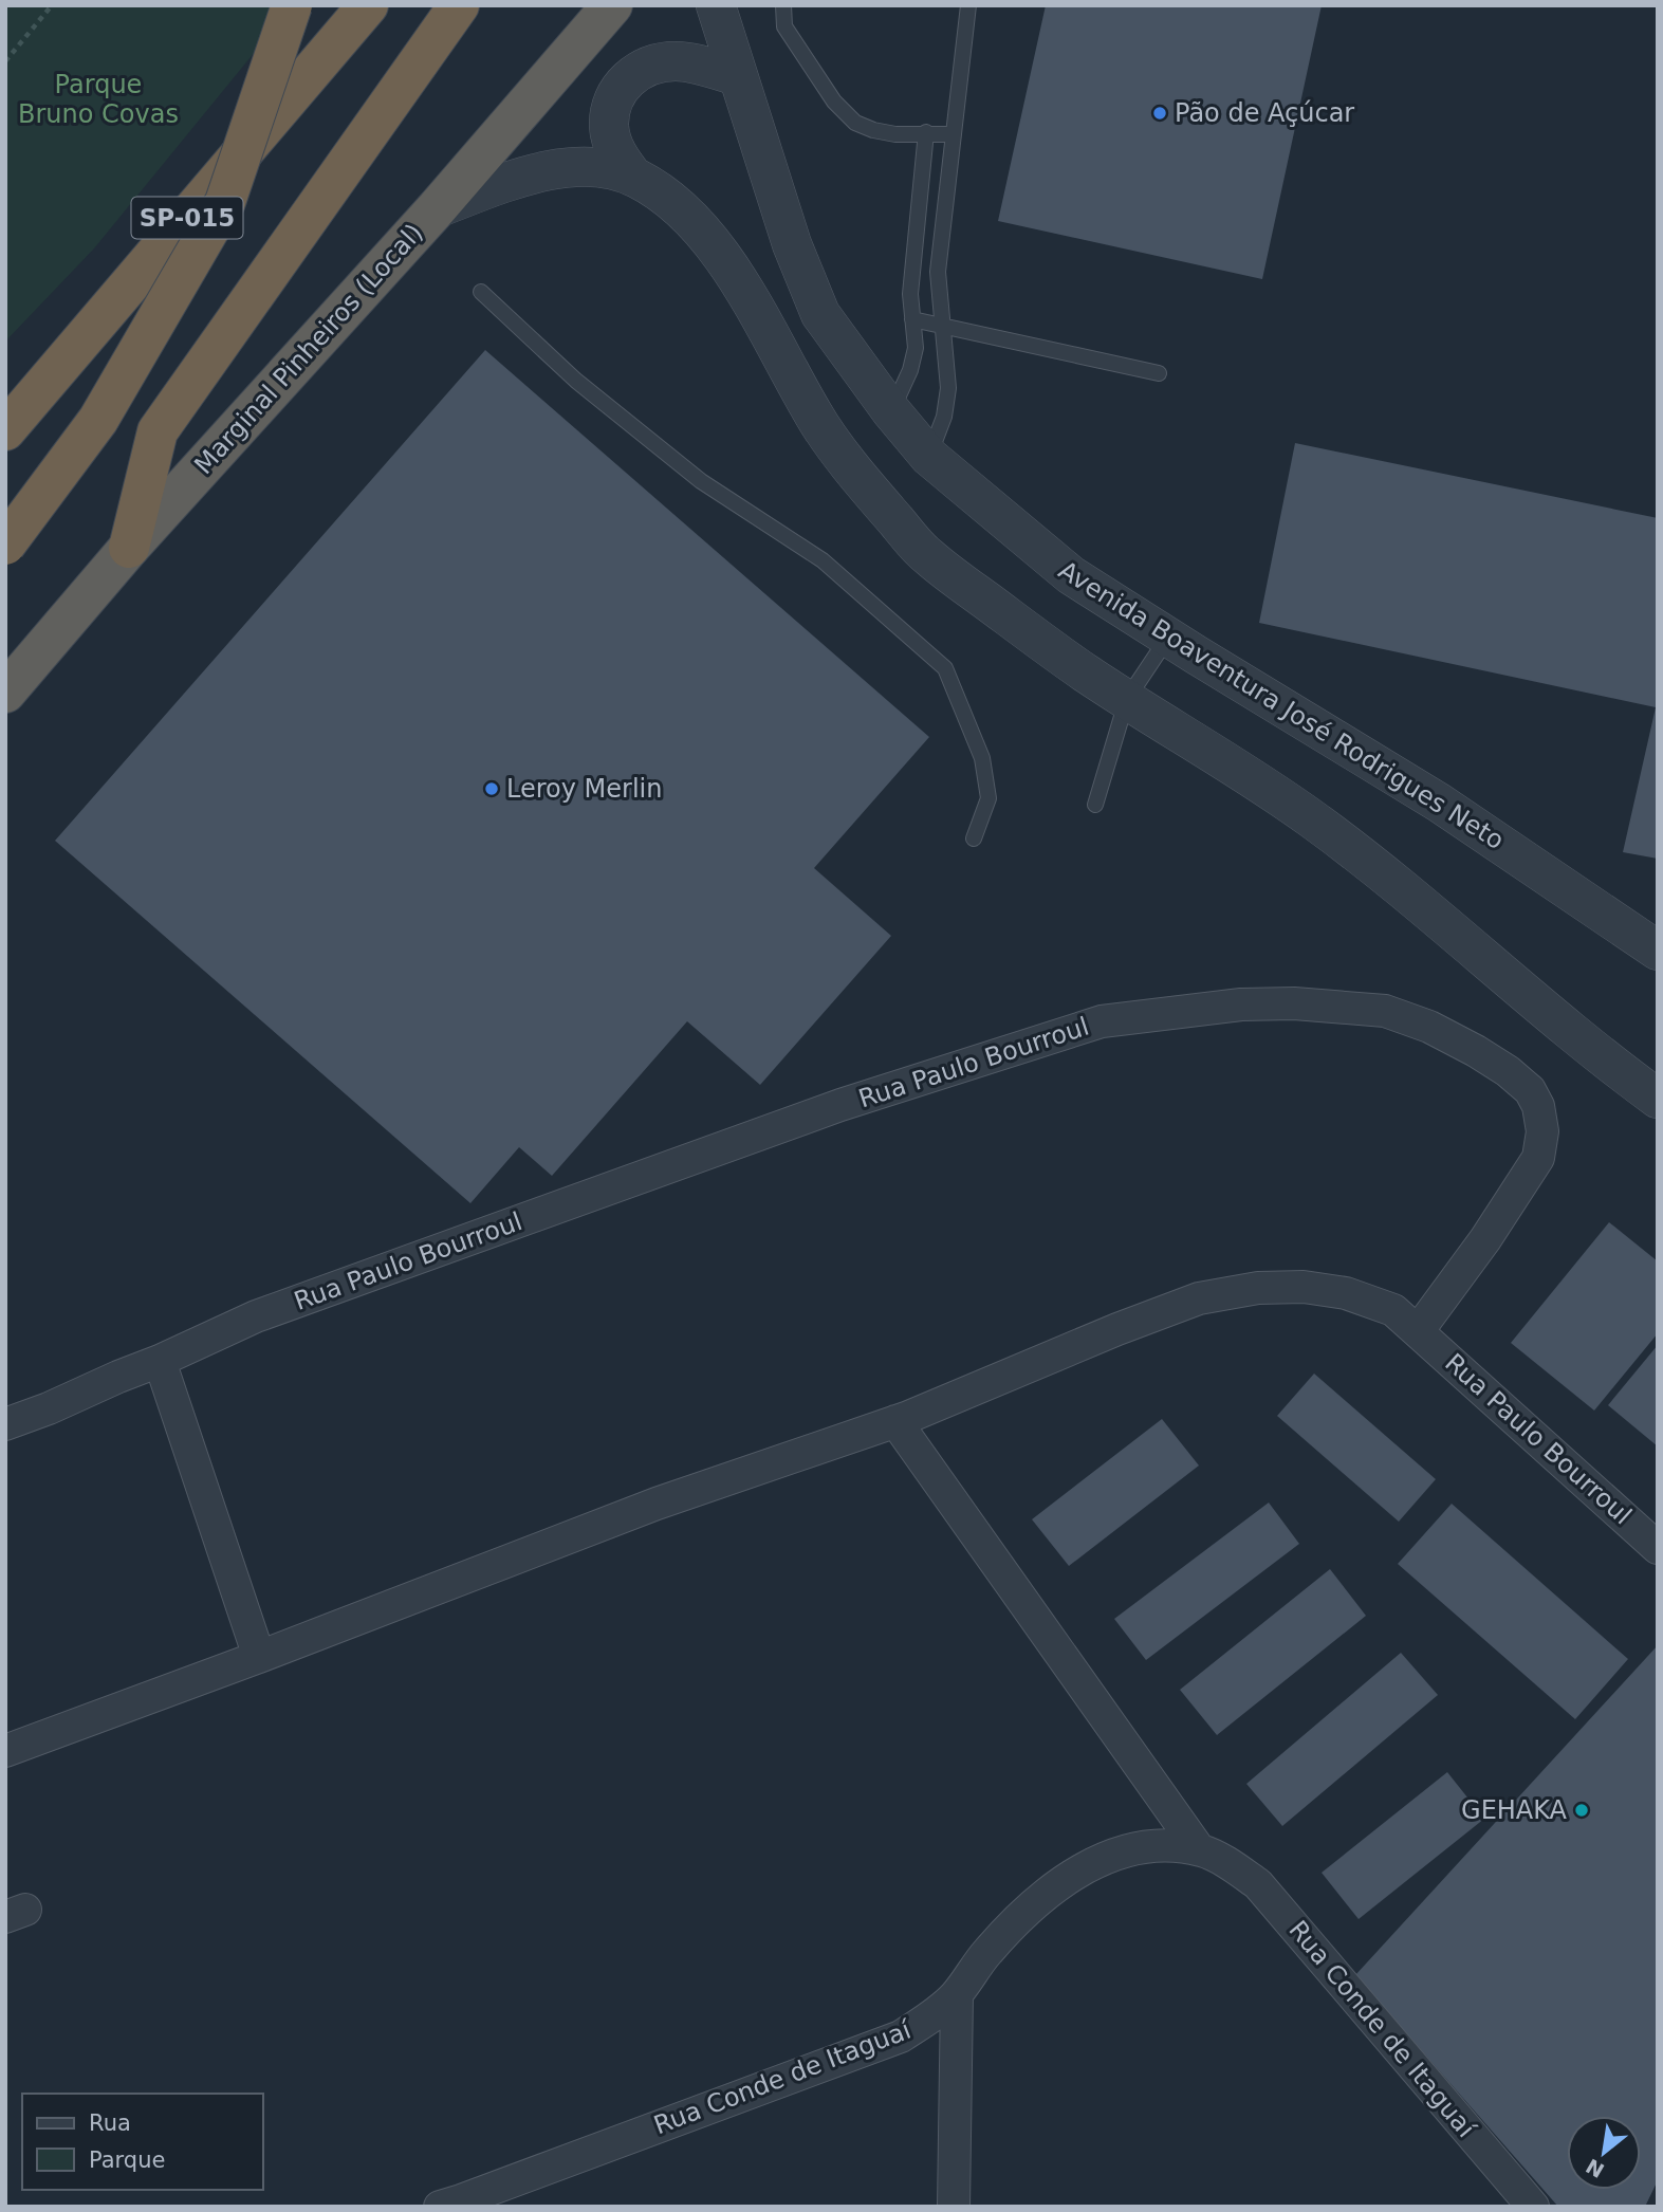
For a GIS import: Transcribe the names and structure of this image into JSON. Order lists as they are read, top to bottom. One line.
{"streets":{"highway":["SP-015","Marginal Pinheiros (Local)"],"street":["Avenida Boaventura José Rodrigues Neto","Rua Paulo Bourroul","Rua Conde de Itaguaí"]},"parks":["Parque Bruno Covas"],"places":["Pão de Açúcar","Leroy Merlin","GEHAKA"],"legend":["Rua","Parque"],"north":"bottom left"}
